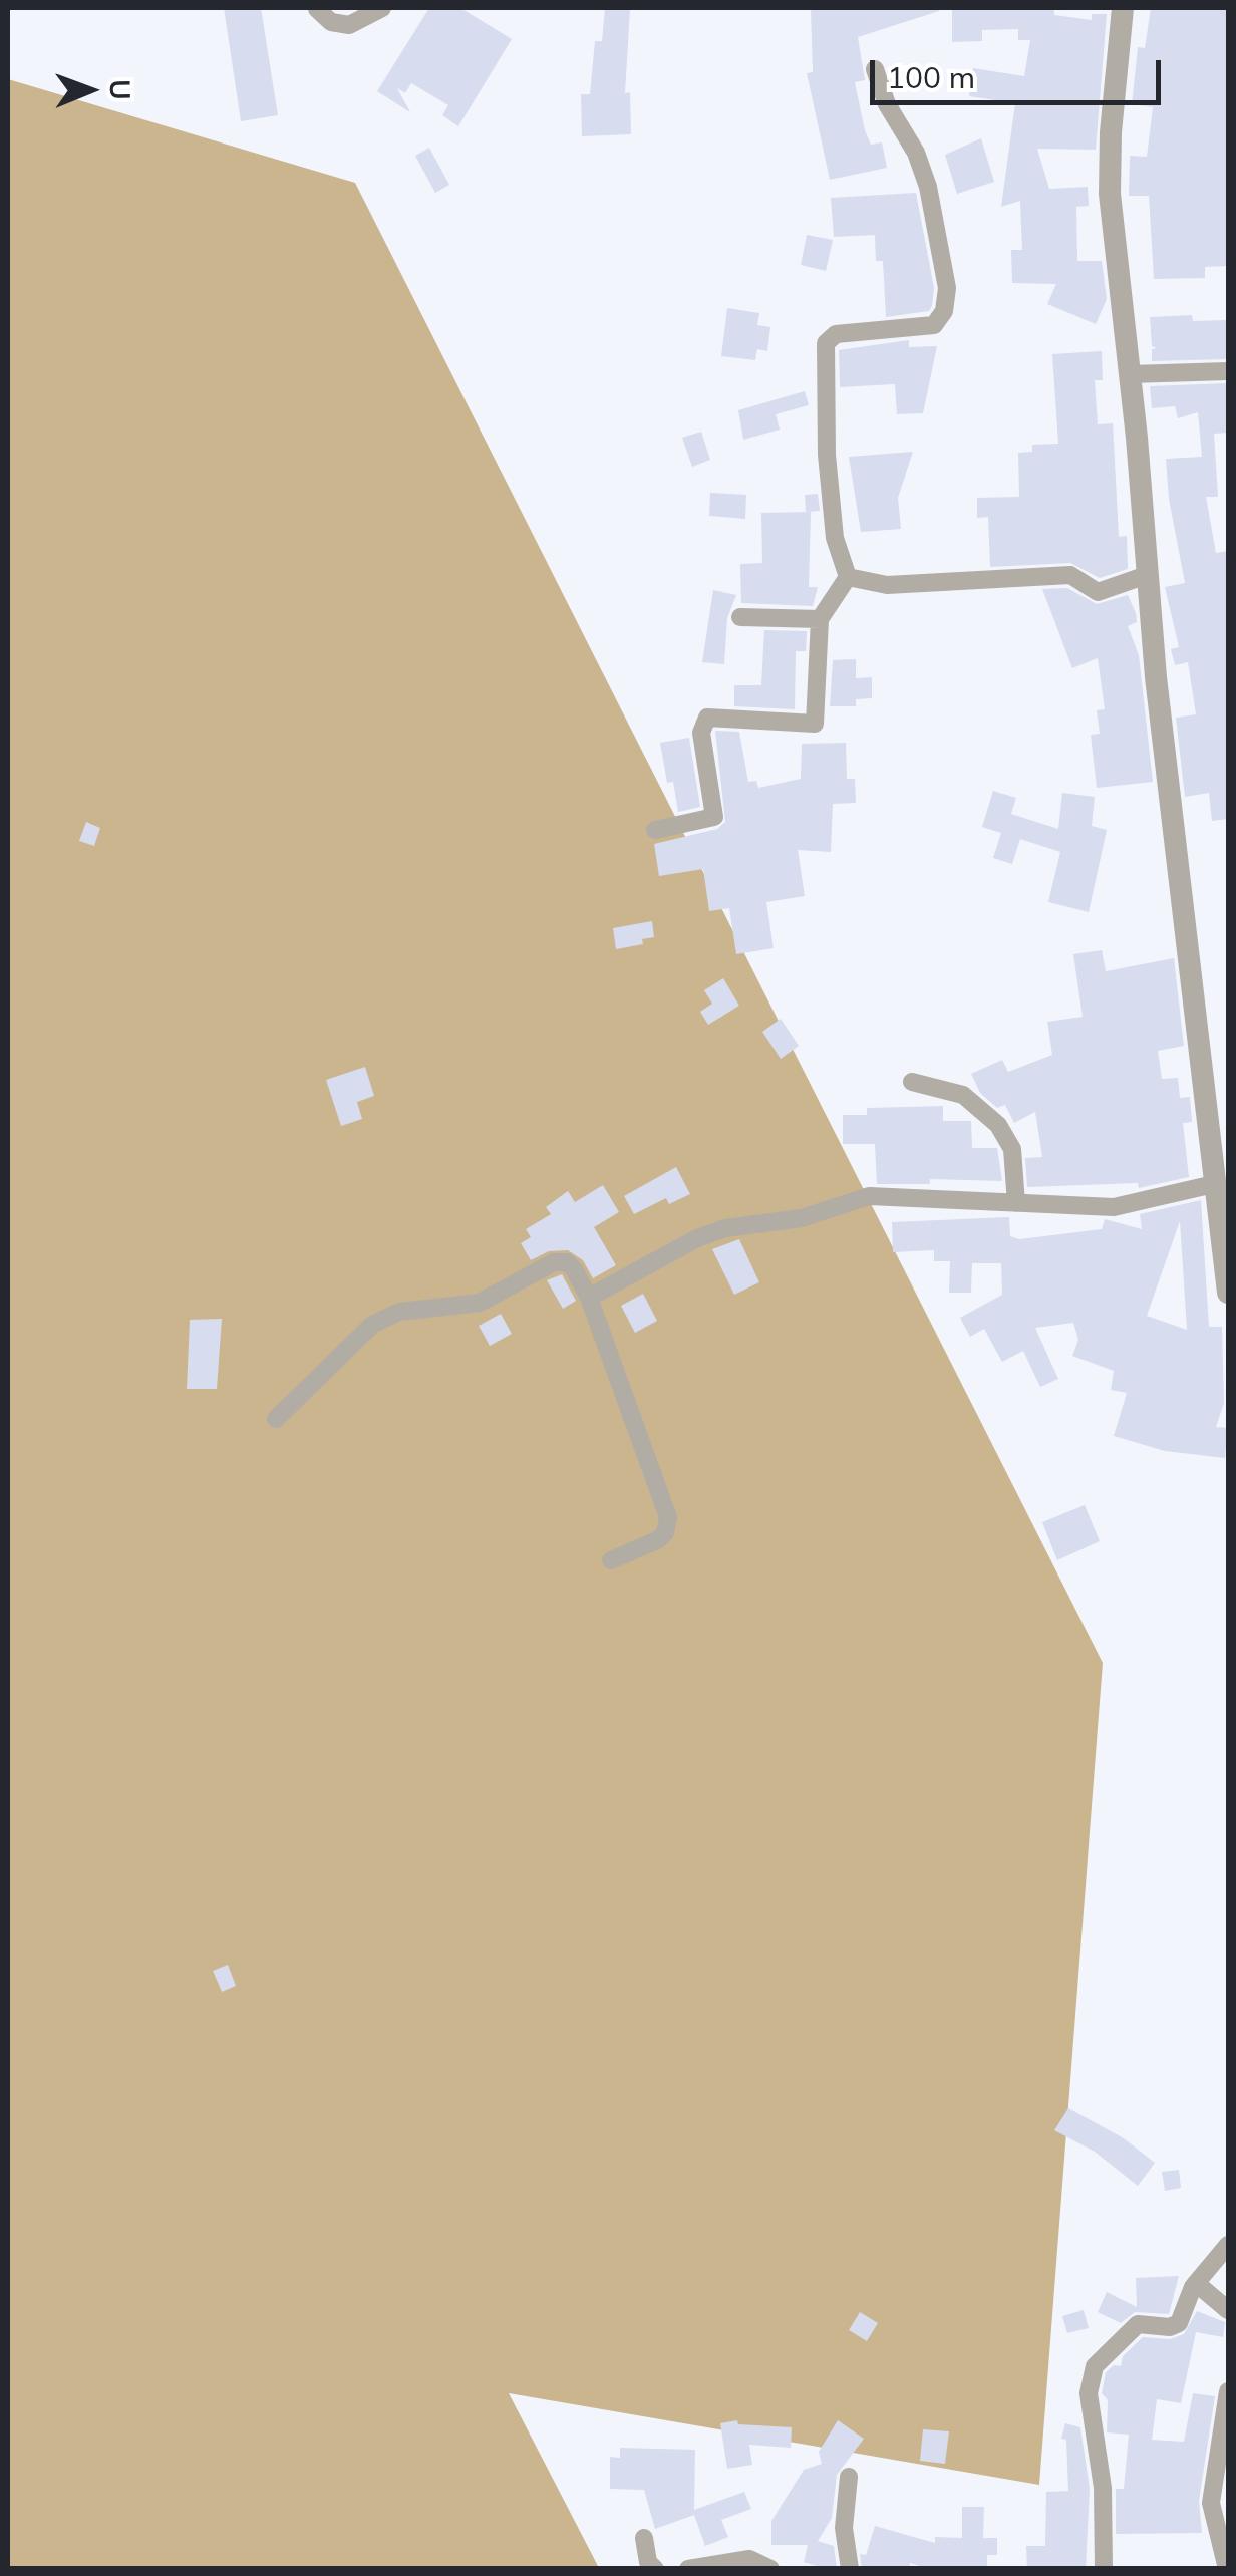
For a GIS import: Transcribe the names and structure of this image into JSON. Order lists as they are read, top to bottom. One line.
{"scale_bar":"100 m","north":"right"}
